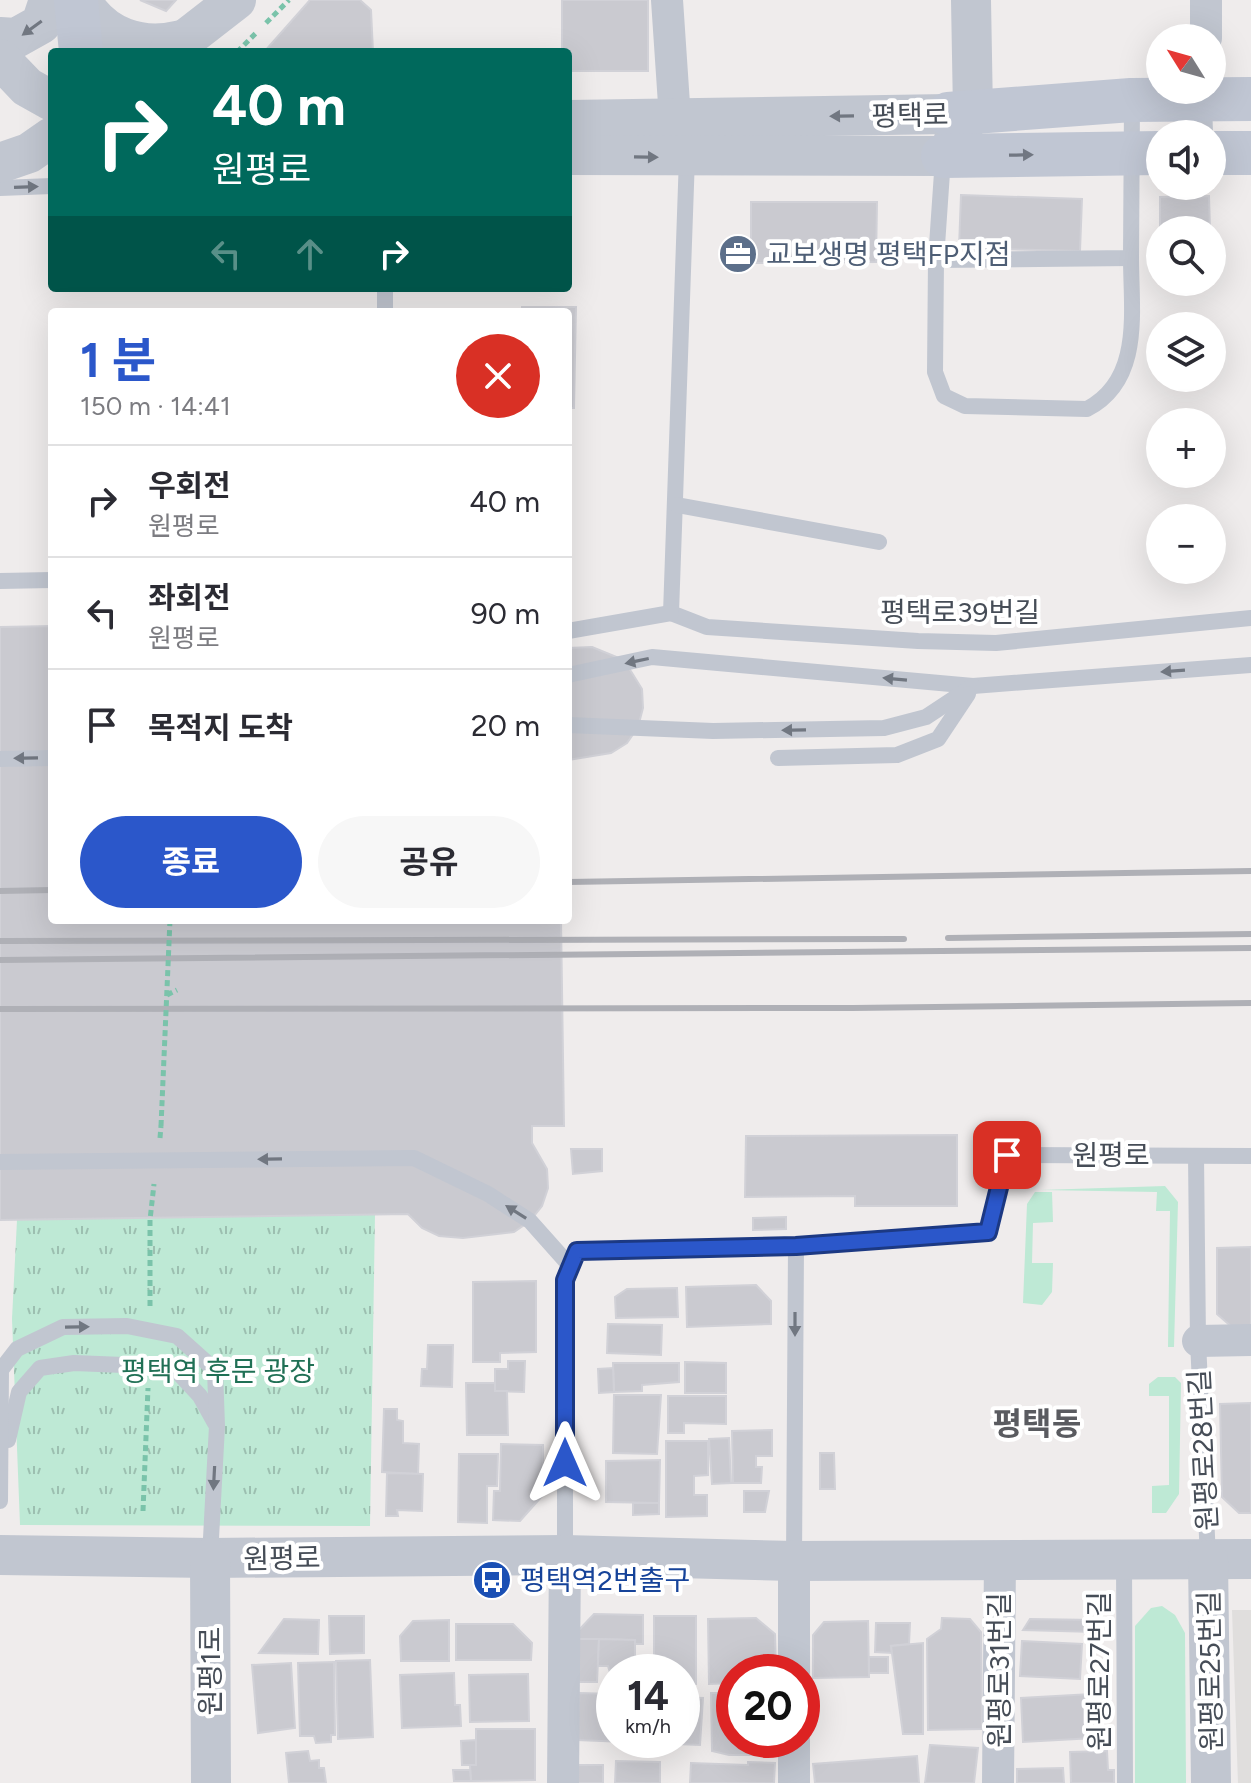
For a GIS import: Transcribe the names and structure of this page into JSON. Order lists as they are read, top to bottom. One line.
{"streets":{"main road":["평택로"],"street":["원평로","원평로28번길","원평로31번길","원평1로","원평로25번길"],"lane":["평택로39번길","원평로27번길"]},"crossings":[["원평로","원평로28번길"],["원평로","원평로31번길"],["원평로","원평1로"],["원평로","원평로27번길"],["원평로","원평로25번길"],["원평로28번길","원평로25번길"]],"districts":["평택동"],"parks":["평택역 후문 광장"],"places":{"office":["교보생명 평택FP지점"],"bus stop":["평택역2번출구"]},"north":"top left","page":{"map_buttons":["+","−"],"turn":["40 m","원평로"],"heading":["1 분","150 m · 14:41"],"list":[{"name":"우회전","note":"원평로","value":"40 m"},{"name":"좌회전","note":"원평로","value":"90 m"},{"name":"목적지 도착","value":"20 m"}],"buttons":["종료","공유"],"speed":"14 km/h","limit":"20"}}
